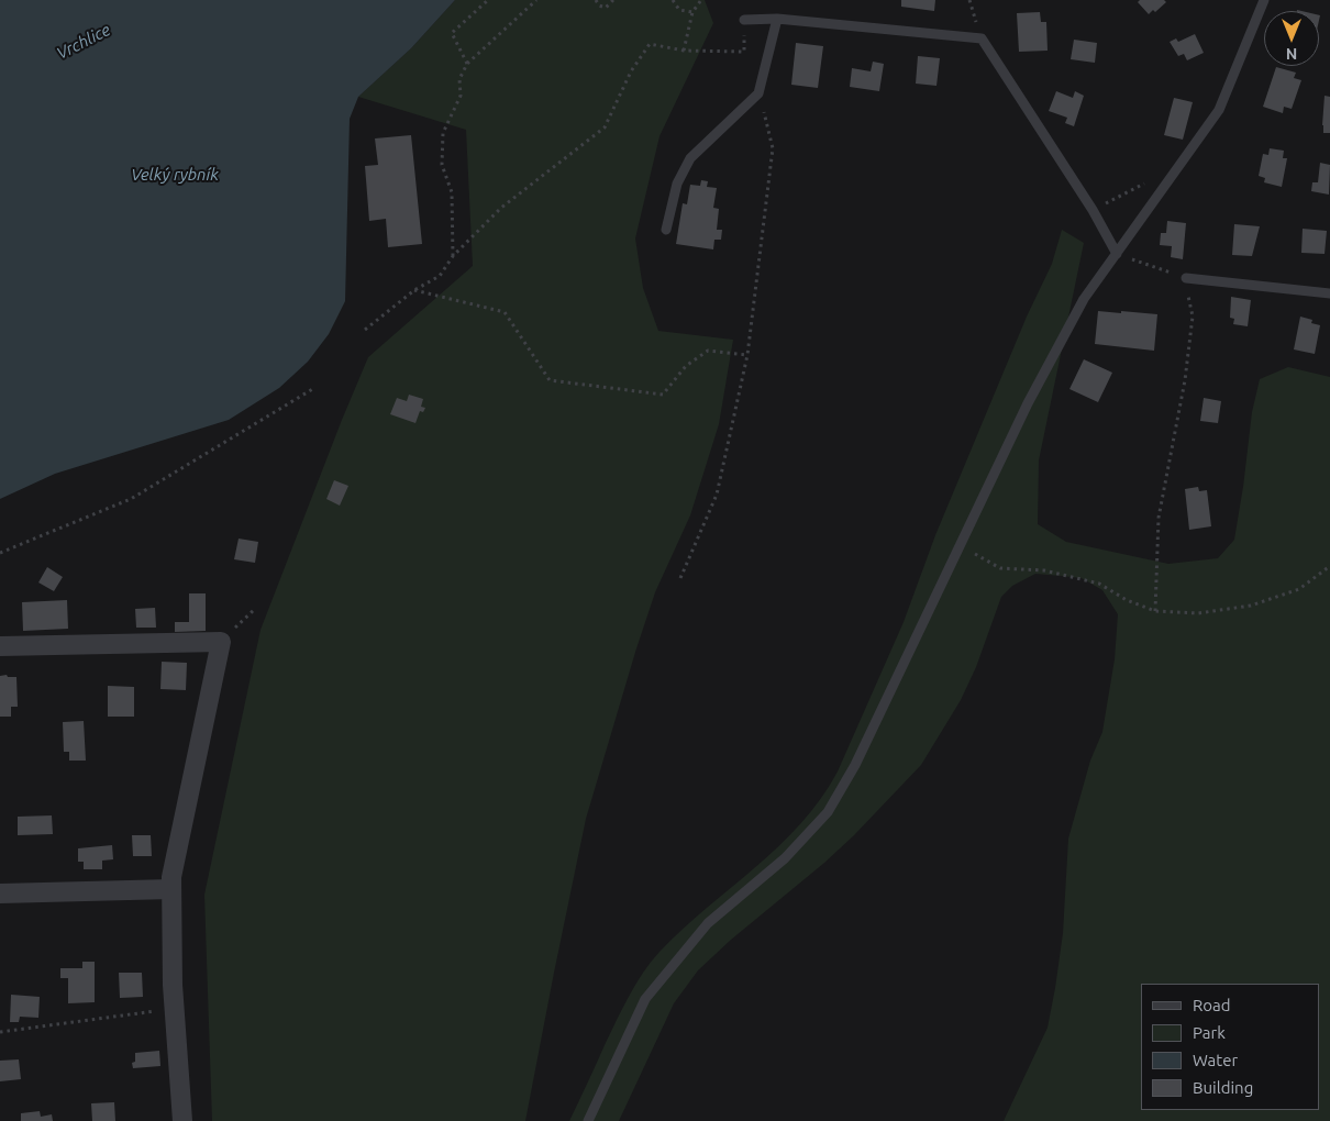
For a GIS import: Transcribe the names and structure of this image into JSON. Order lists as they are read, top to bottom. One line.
{"water":["Vrchlice","Velký rybník"],"legend":["Road","Park","Water","Building"],"north":"bottom"}
